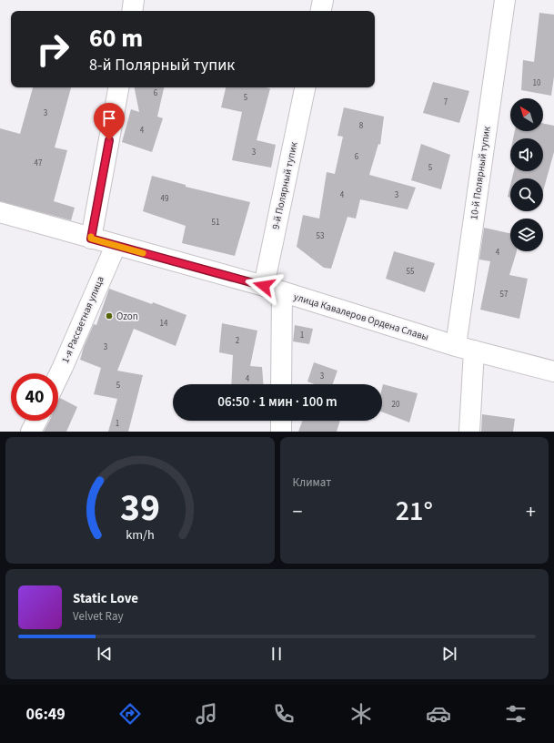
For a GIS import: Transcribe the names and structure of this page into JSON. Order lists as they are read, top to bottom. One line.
{"streets":{"street":["10-й Полярный тупик","9-й Полярный тупик","улица Кавалеров Ордена Славы","1-я Рассветная улица"]},"crossings":[["10-й Полярный тупик","улица Кавалеров Ордена Славы"],["9-й Полярный тупик","улица Кавалеров Ордена Славы"],["улица Кавалеров Ордена Славы","1-я Рассветная улица"]],"places":["Ozon"],"house_numbers":["10","6","5","7","3","8","4","3","6","47","5","4","3","49","51","53","4","55","57","14","1","2","3","3","4","5","20","1"],"north":"top left","page":{"turn":["60 m","8-й Полярный тупик"],"limit":"40","trip":"06:50 · 1 мин · 100 m","tile":"Климат","heat":["−","21°","+"],"song":["Static Love","Velvet Ray"],"tabs":"06:49","gauge":["39","km/h"]}}
